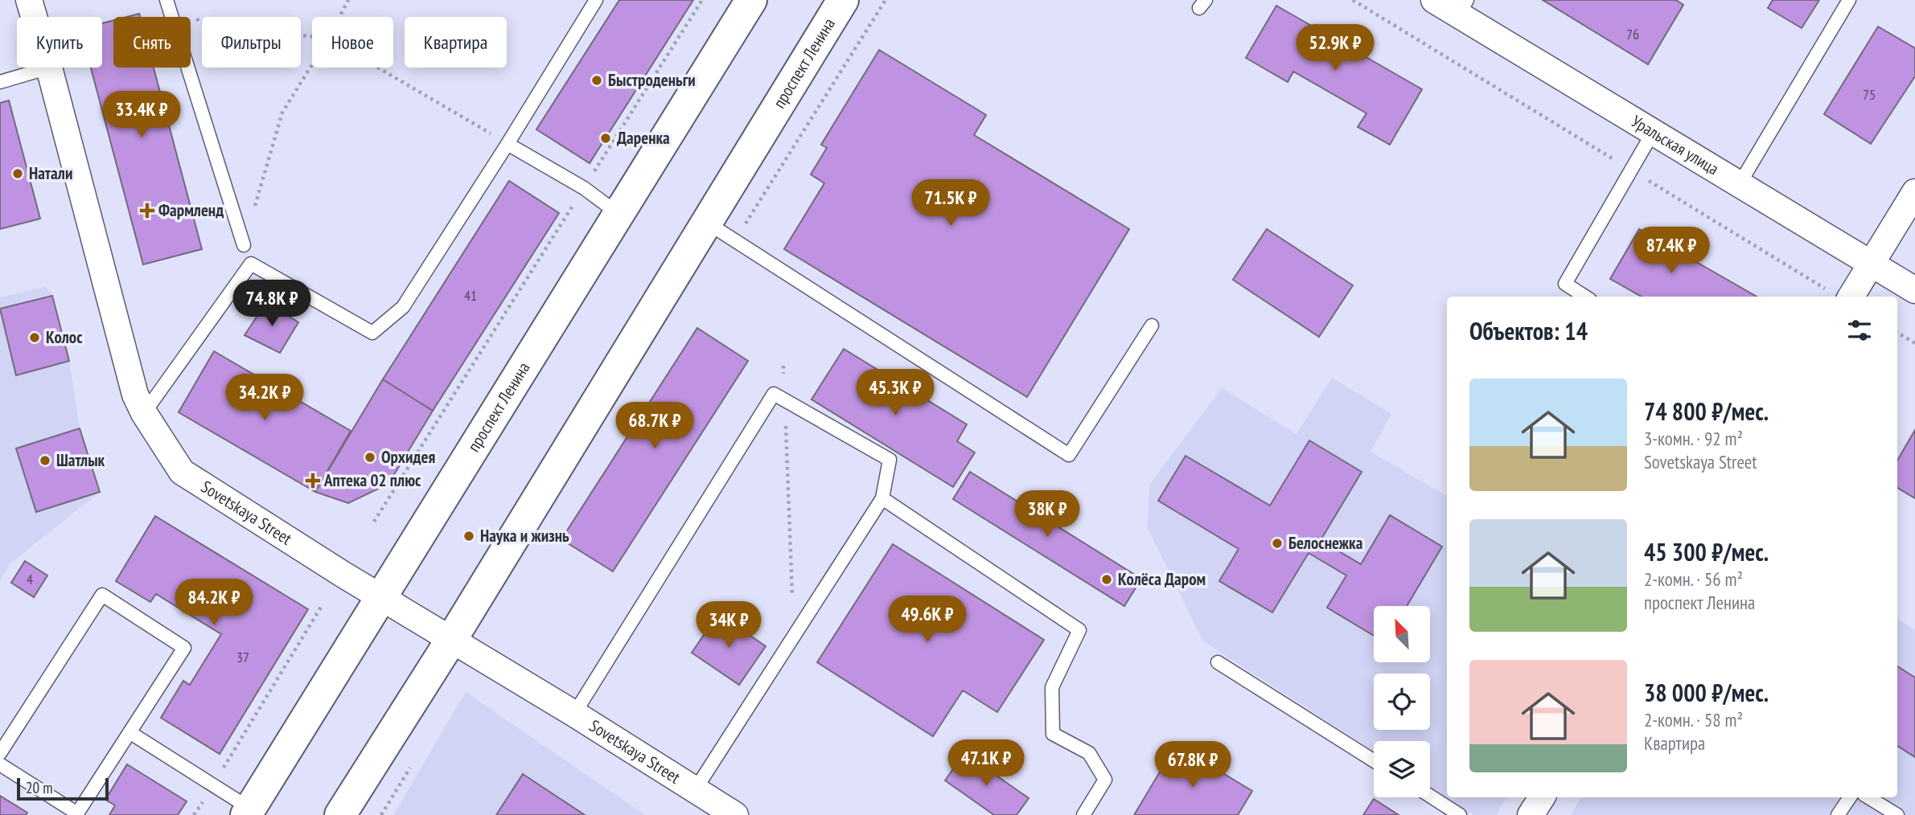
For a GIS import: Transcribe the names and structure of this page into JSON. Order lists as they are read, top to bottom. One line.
{"streets":{"street":["проспект Ленина","Уральская улица","Sovetskaya Street"]},"crossings":[["проспект Ленина","Sovetskaya Street"]],"places":{"other":["Быстроденьги","Даренка","Натали","Колос","Орхидея","Шатлык","Наука и жизнь","Белоснежка","Колёса Даром"],"health":["Фармленд","Аптека 02 плюс"]},"house_numbers":["76","75","41","4","37"],"scale_bar":"20 m","north":"top left","page":{"chip":["Купить","Снять","Фильтры","Новое","Квартира"],"price":["52.9K ₽","33.4K ₽","71.5K ₽","87.4K ₽","74.8K ₽","45.3K ₽","34.2K ₽","68.7K ₽","38K ₽","84.2K ₽","49.6K ₽","34K ₽","47.1K ₽","67.8K ₽"],"heading":"Объектов: 14","list":[{"name":"74 800 ₽/мес.","note":"3-комн. · 92 m² · Sovetskaya Street"},{"name":"45 300 ₽/мес.","note":"2-комн. · 56 m² · проспект Ленина"},{"name":"38 000 ₽/мес.","note":"2-комн. · 58 m² · Квартира"}],"scale":"20 m"}}
